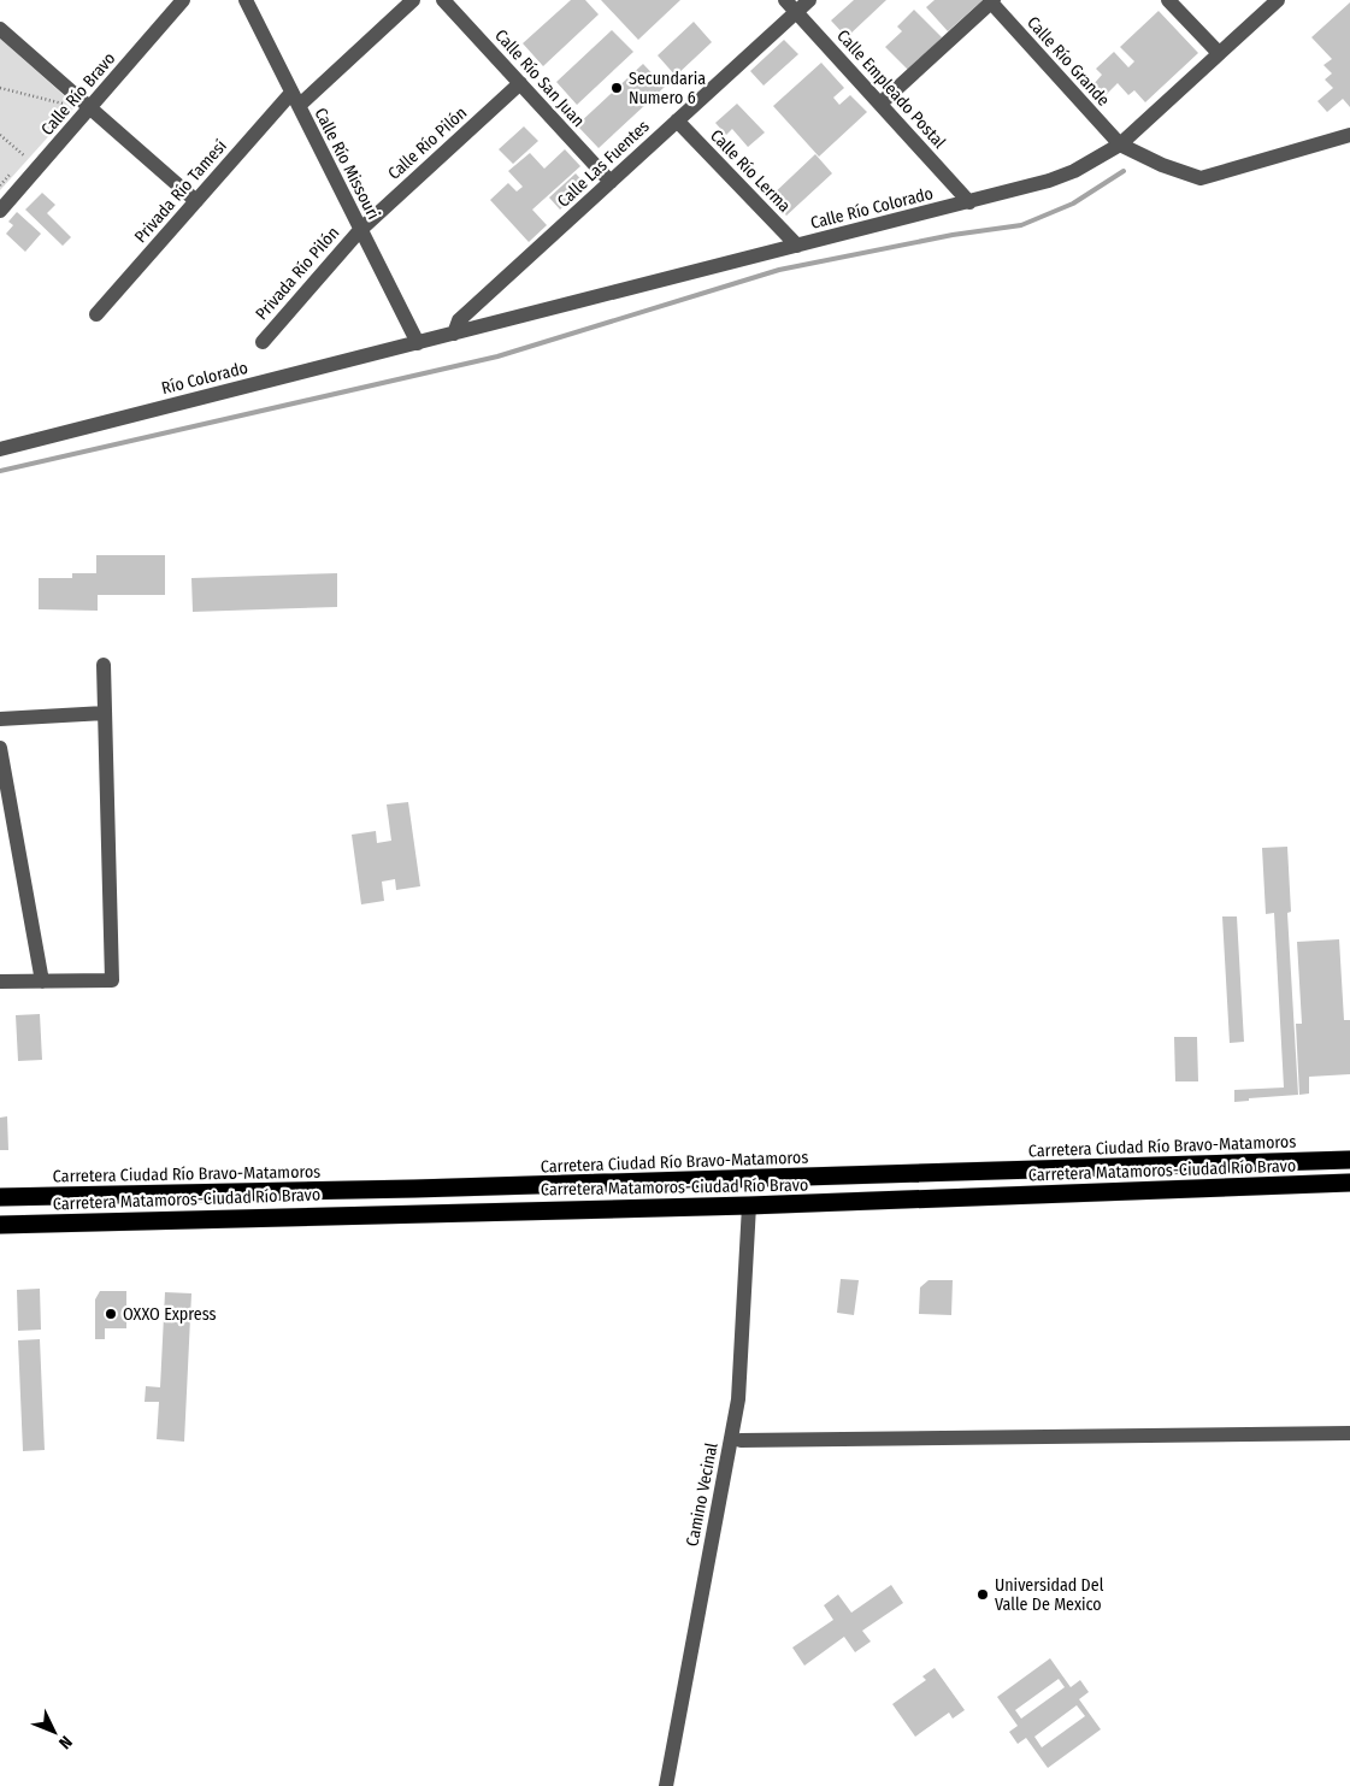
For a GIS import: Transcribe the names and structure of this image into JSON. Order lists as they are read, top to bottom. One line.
{"streets":{"highway":["Carretera Ciudad Río Bravo-Matamoros","Carretera Matamoros-Ciudad Río Bravo"],"street":["Calle Río Grande","Calle Río San Juan","Calle Empleado Postal","Calle Río Bravo","Calle Río Pilón","Calle Río Missouri","Calle Las Fuentes","Calle Río Lerma","Privada Río Tamesí","Calle Río Colorado","Privada Río Pilón","Río Colorado","Camino Vecinal"]},"crossings":[["Calle Río Grande","Calle Río Colorado"],["Calle Río San Juan","Calle Río Pilón"],["Calle Río San Juan","Calle Las Fuentes"],["Calle Empleado Postal","Calle Las Fuentes"],["Calle Empleado Postal","Calle Río Colorado"],["Calle Río Pilón","Calle Río Missouri"],["Calle Río Pilón","Privada Río Pilón"],["Calle Río Missouri","Privada Río Tamesí"],["Calle Río Missouri","Calle Río Colorado"],["Calle Río Missouri","Privada Río Pilón"],["Calle Río Missouri","Río Colorado"],["Calle Las Fuentes","Calle Río Lerma"],["Calle Las Fuentes","Calle Río Colorado"],["Calle Río Lerma","Calle Río Colorado"],["Calle Río Colorado","Río Colorado"],["Carretera Matamoros-Ciudad Río Bravo","Camino Vecinal"]],"places":["Secundaria Numero 6","OXXO Express","Universidad Del Valle De Mexico"],"north":"bottom right"}
